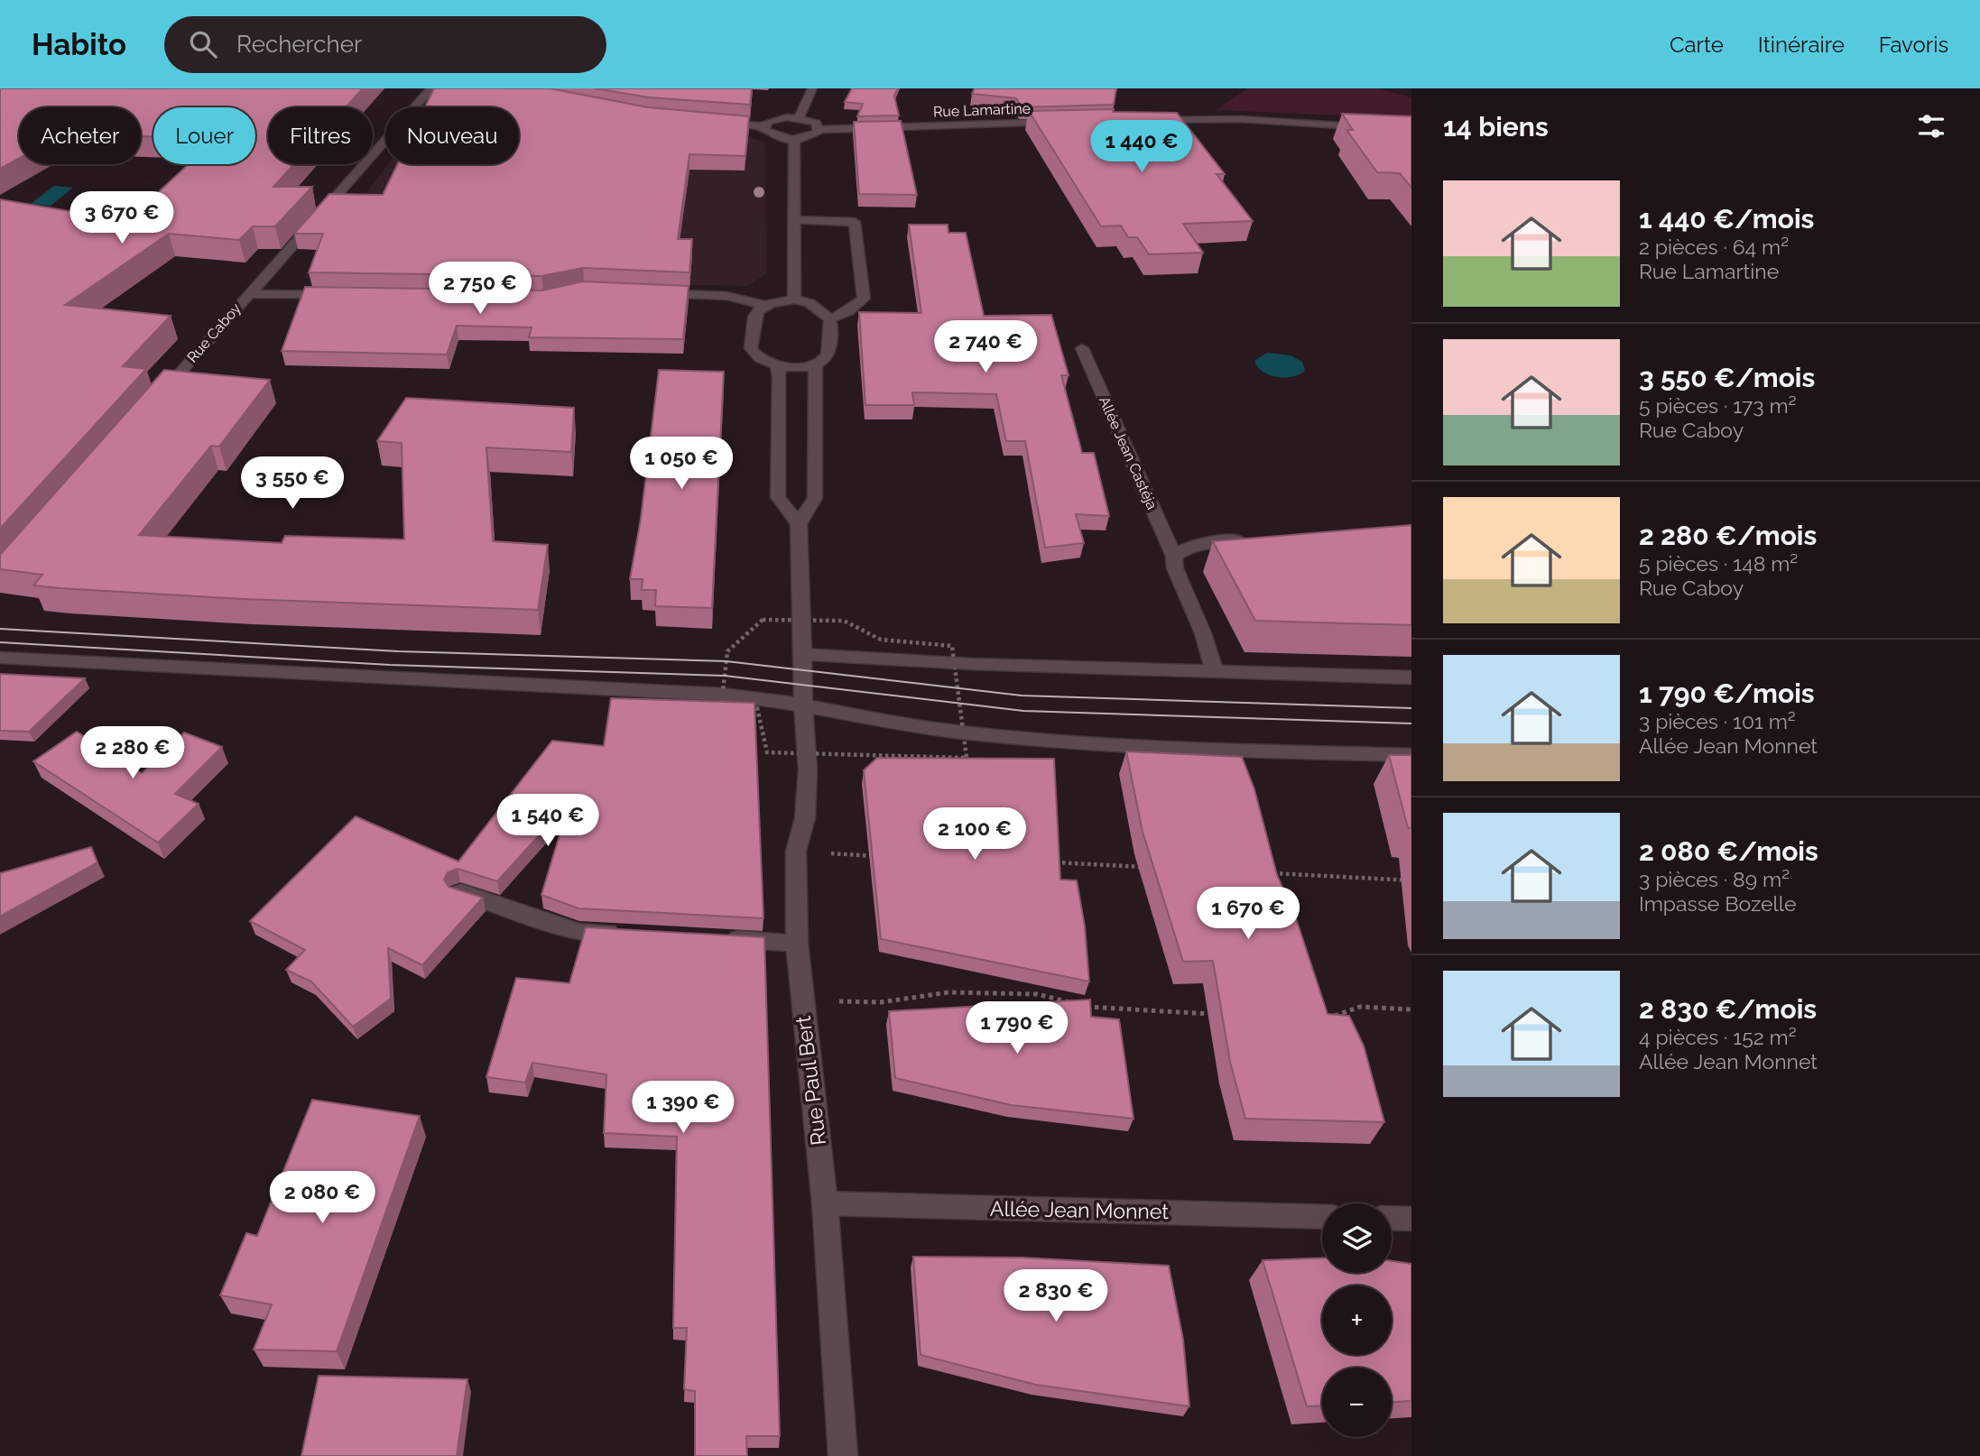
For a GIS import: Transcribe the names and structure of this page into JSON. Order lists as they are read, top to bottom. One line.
{"streets":{"street":["Rue Lamartine","Rue Caboy","Allée Jean Castéja","Rue Paul Bert","Allée Jean Monnet"]},"crossings":[["Rue Paul Bert","Allée Jean Monnet"]],"page":{"header":"Habito","search":"Rechercher","nav":["Carte","Itinéraire","Favoris"],"heading":"14 biens","chip":["Acheter","Louer","Filtres","Nouveau"],"price":["1 440 €","3 670 €","2 750 €","2 740 €","1 050 €","3 550 €","2 280 €","1 540 €","2 100 €","1 670 €","1 790 €","1 390 €","2 080 €","2 830 €"],"list":[{"name":"1 440 €/mois","note":"2 pièces · 64 m² · Rue Lamartine"},{"name":"3 550 €/mois","note":"5 pièces · 173 m² · Rue Caboy"},{"name":"2 280 €/mois","note":"5 pièces · 148 m² · Rue Caboy"},{"name":"1 790 €/mois","note":"3 pièces · 101 m² · Allée Jean Monnet"},{"name":"2 080 €/mois","note":"3 pièces · 89 m² · Impasse Bozelle"},{"name":"2 830 €/mois","note":"4 pièces · 152 m² · Allée Jean Monnet"}],"map_buttons":["+","−"]}}
